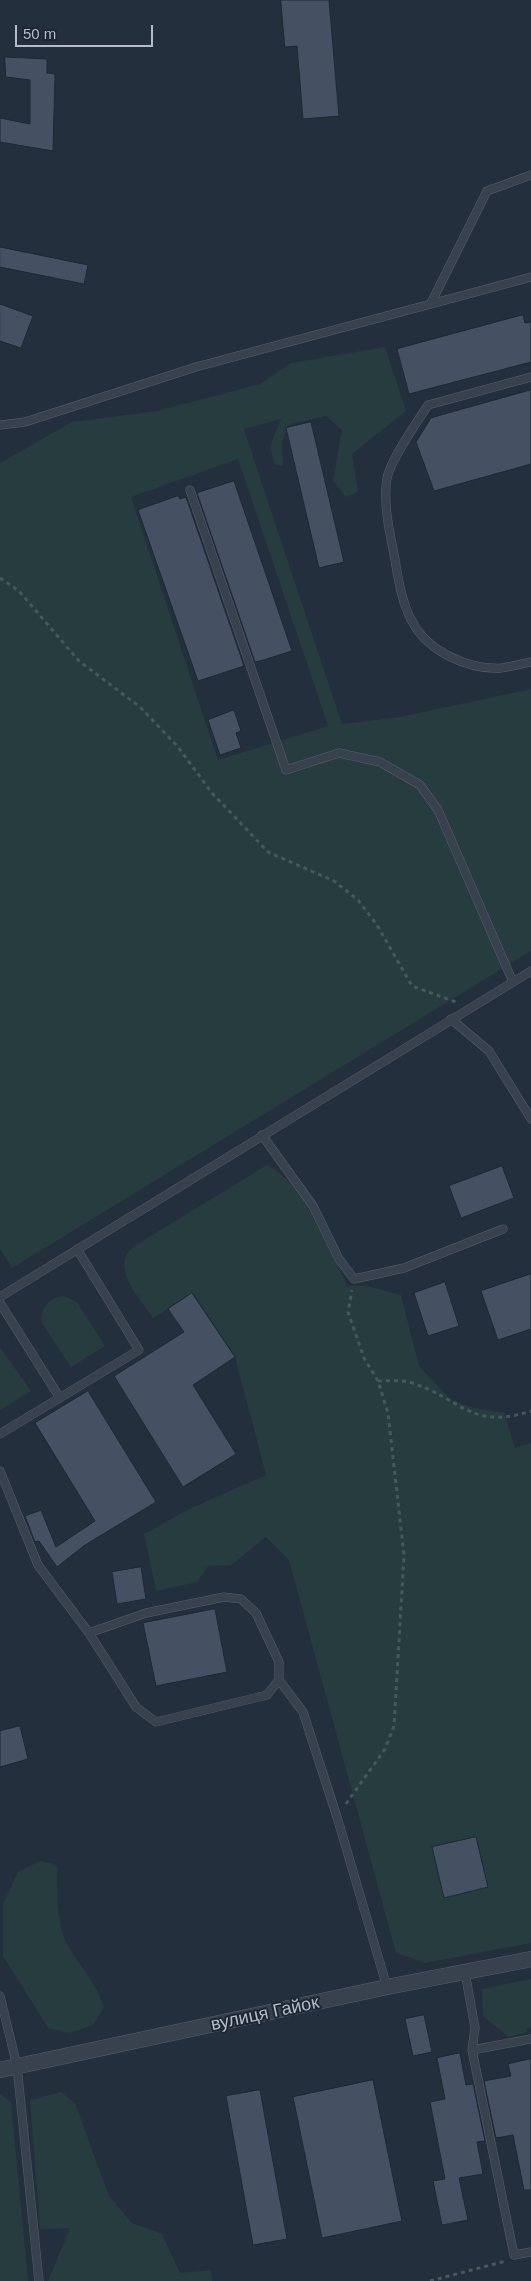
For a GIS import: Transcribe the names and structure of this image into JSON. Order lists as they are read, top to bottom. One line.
{"streets":{"street":["вулиця Гайок"]},"scale_bar":"50 m"}
